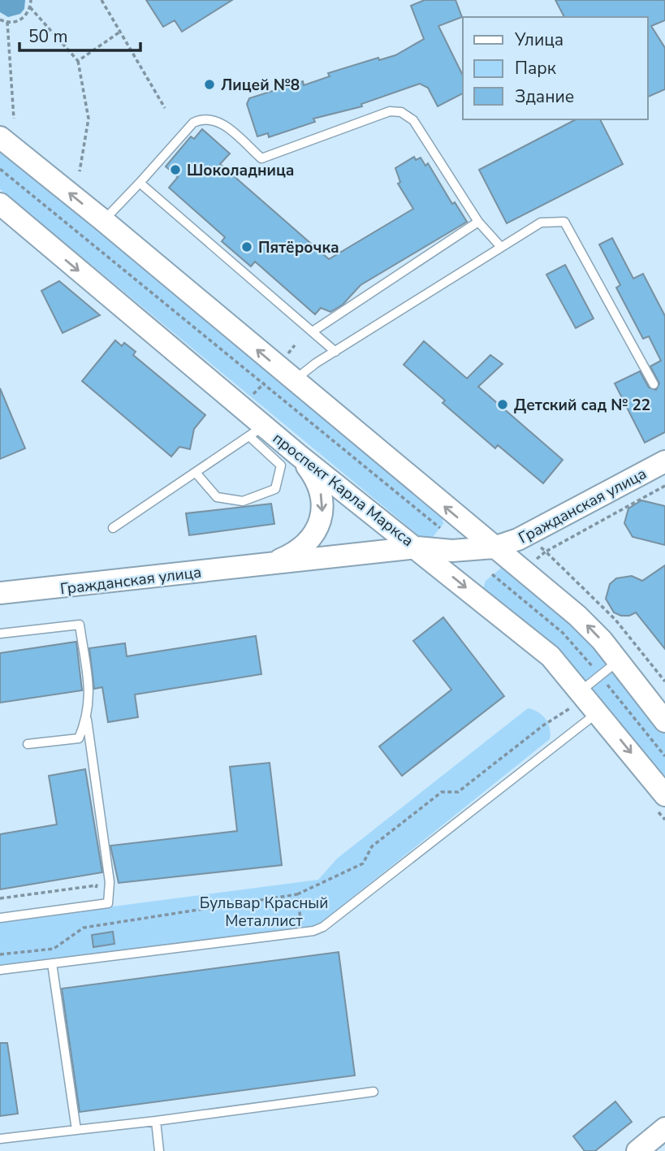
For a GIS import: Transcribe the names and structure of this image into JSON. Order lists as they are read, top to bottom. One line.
{"streets":{"main road":["проспект Карла Маркса","Гражданская улица"]},"crossings":[["проспект Карла Маркса","Гражданская улица"]],"parks":["Бульвар Красный Металлист"],"places":["Лицей №8","Шоколадница","Пятёрочка","Детский сад № 22"],"legend":["Улица","Парк","Здание"],"scale_bar":"50 m"}
